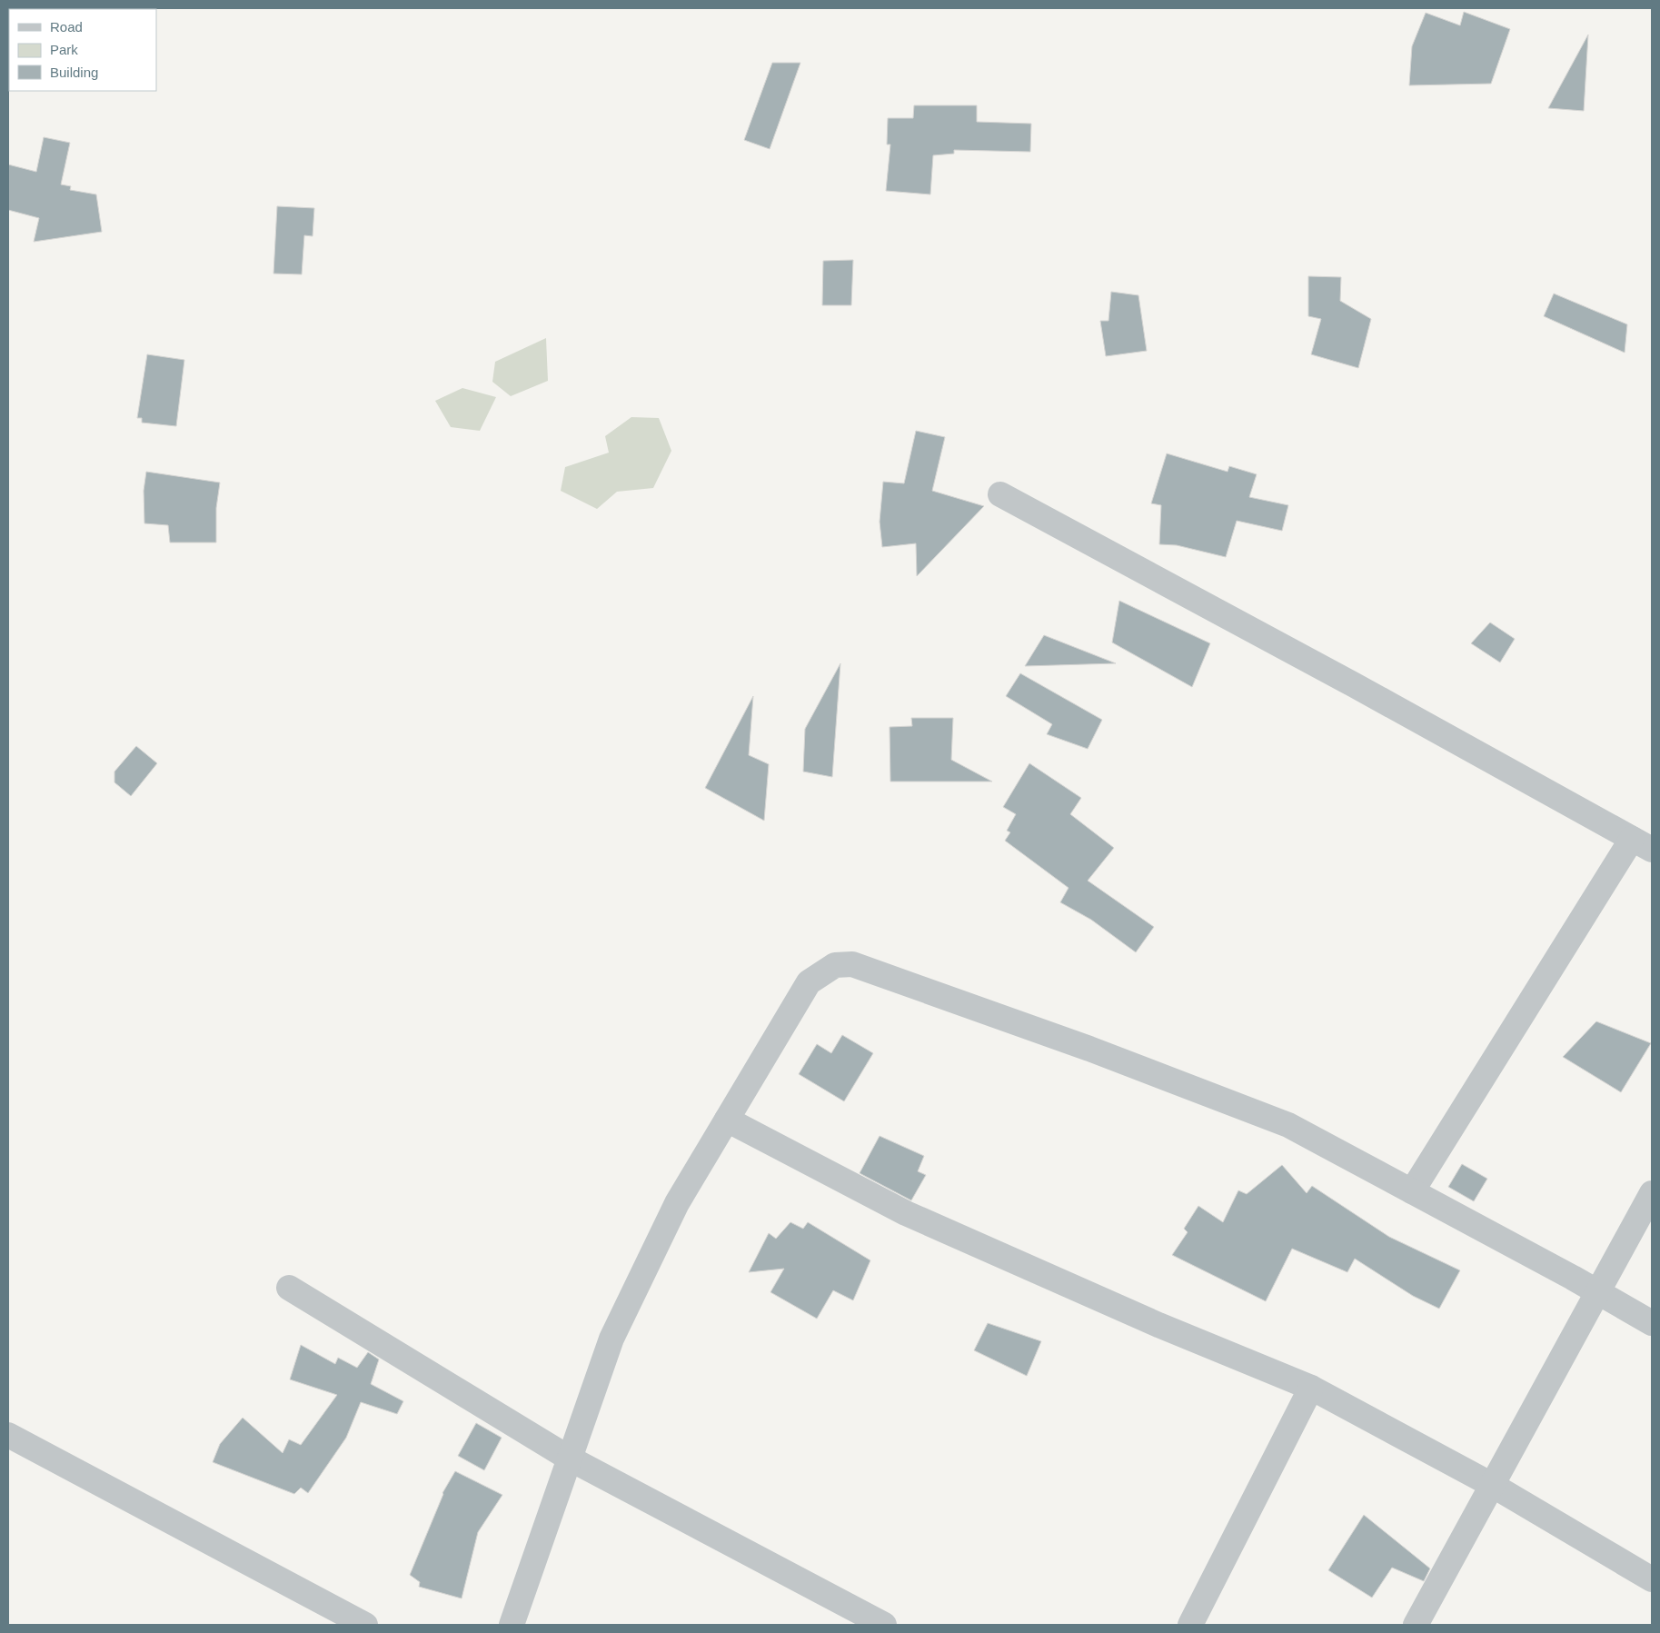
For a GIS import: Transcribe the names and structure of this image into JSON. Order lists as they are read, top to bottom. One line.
{"legend":["Road","Park","Building"]}
